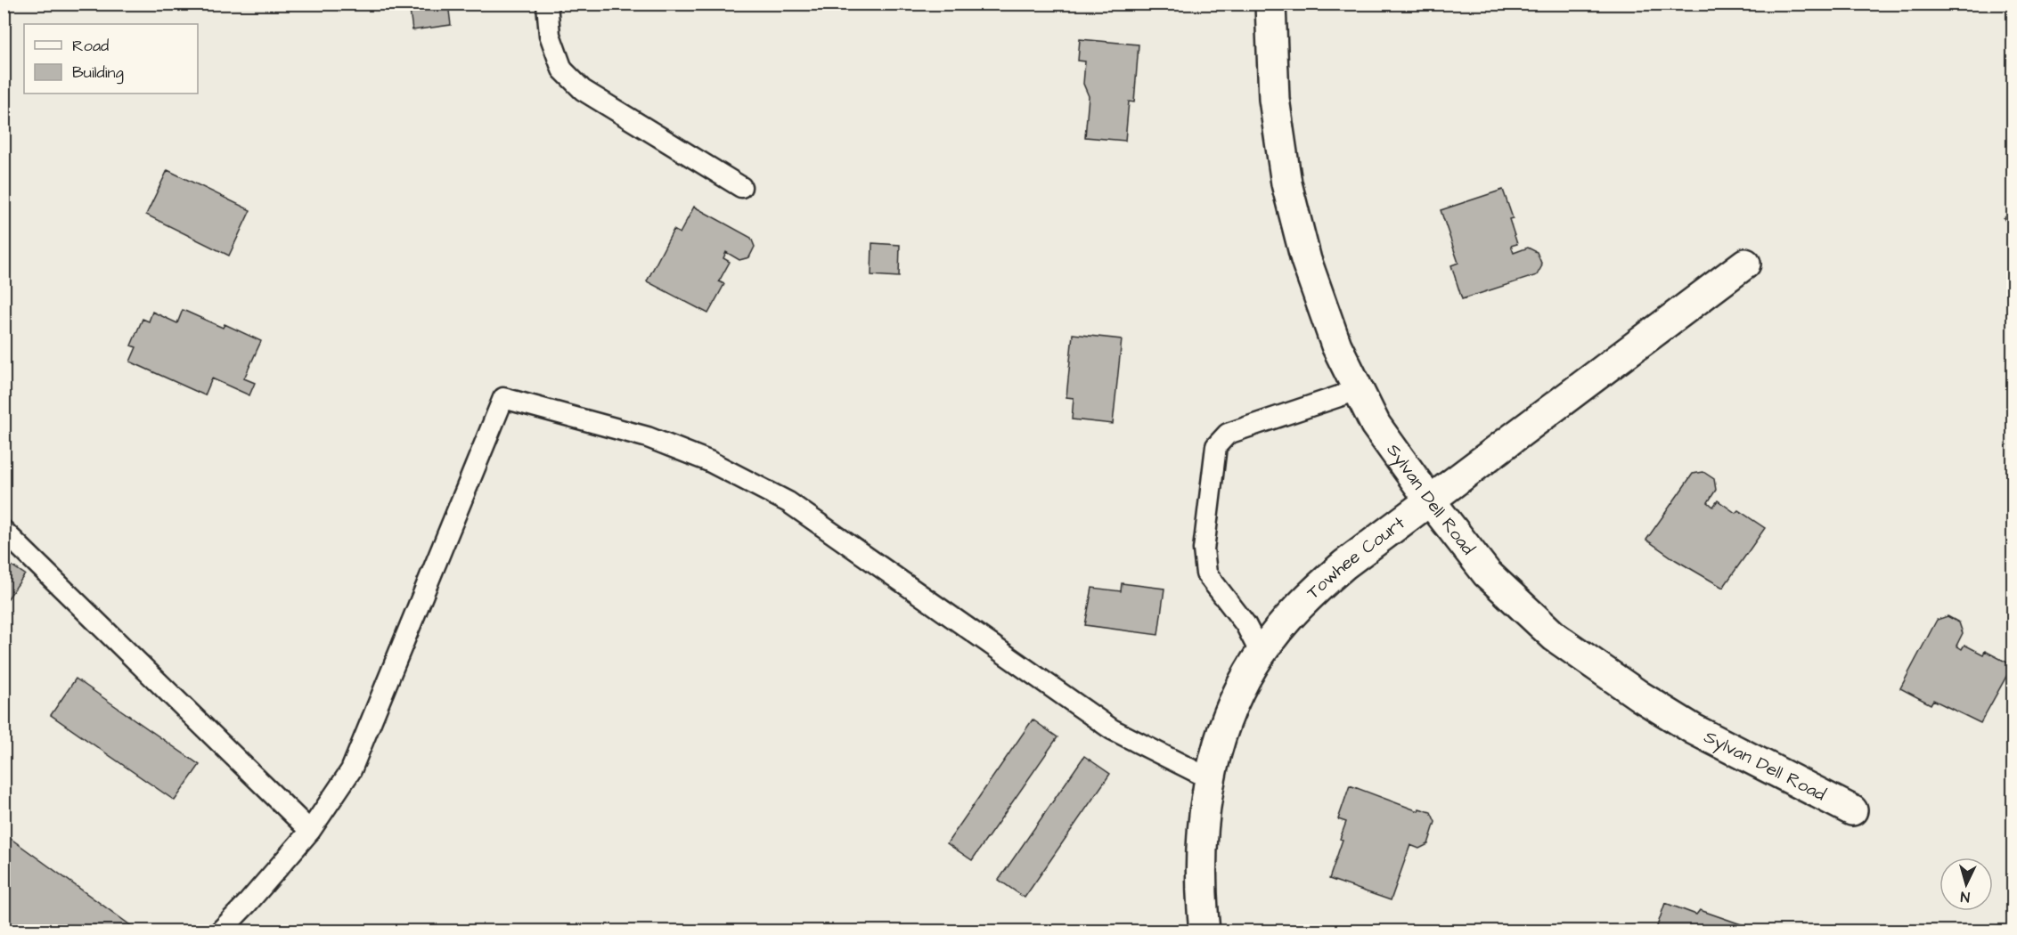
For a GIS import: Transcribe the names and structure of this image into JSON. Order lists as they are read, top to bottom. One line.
{"streets":{"street":["Sylvan Dell Road","Towhee Court"]},"crossings":[["Sylvan Dell Road","Towhee Court"]],"legend":["Road","Building"],"north":"bottom"}
